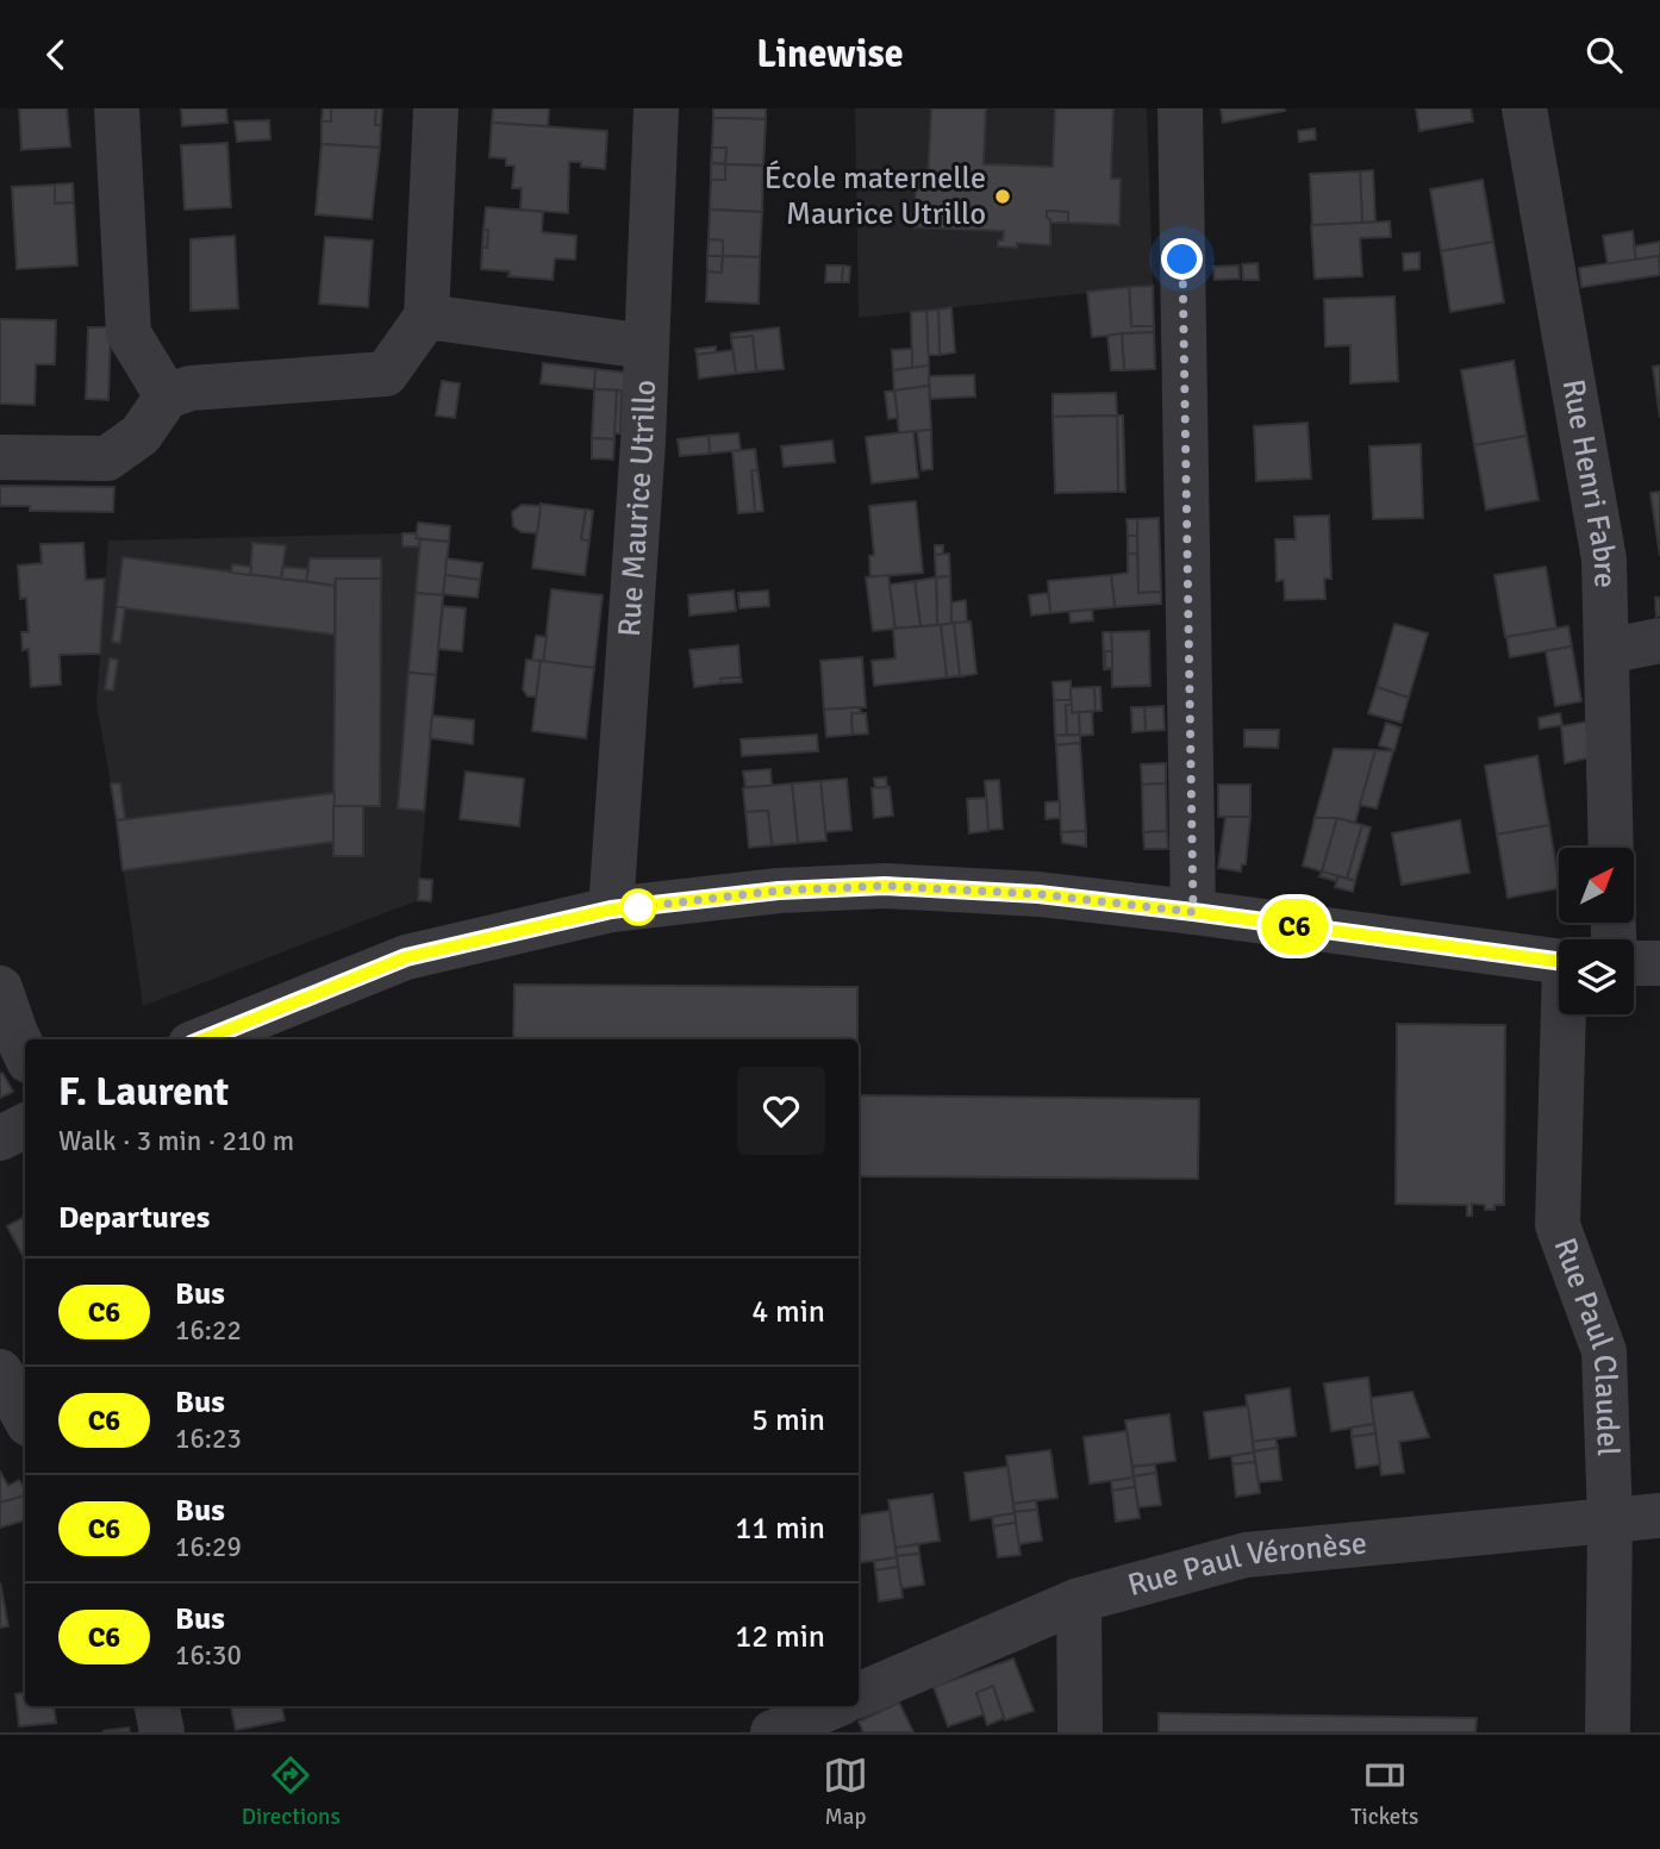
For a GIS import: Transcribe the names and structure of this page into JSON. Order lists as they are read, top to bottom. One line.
{"streets":{"street":["Rue Henri Fabre","Rue Maurice Utrillo","Rue Paul Claudel","Rue Paul Véronèse"]},"crossings":[["Rue Paul Claudel","Rue Paul Véronèse"]],"places":["École maternelle Maurice Utrillo"],"lines":["bus line C6"],"north":"top right","page":{"header":"Linewise","on_map":"C6","heading":[["F. Laurent","Walk · 3 min · 210 m"],"Departures"],"list":[{"mark":"C6","name":"Bus","note":"16:22","value":"4 min"},{"mark":"C6","name":"Bus","note":"16:23","value":"5 min"},{"mark":"C6","name":"Bus","note":"16:29","value":"11 min"},{"mark":"C6","name":"Bus","note":"16:30","value":"12 min"}],"tabs":["Directions","Map","Tickets"]}}
